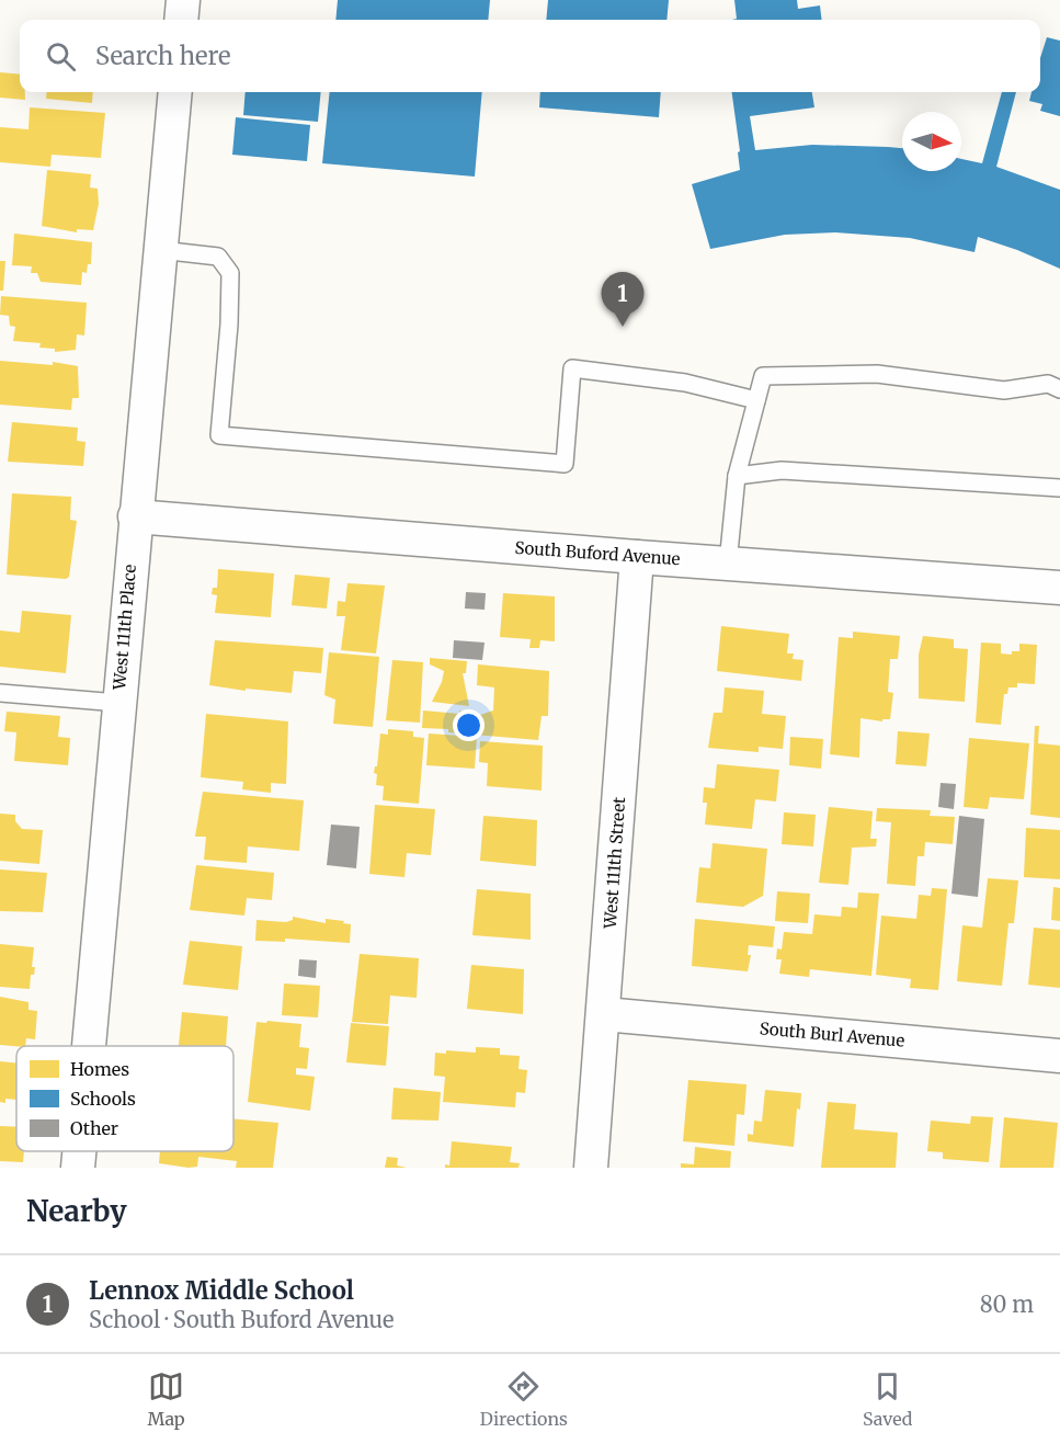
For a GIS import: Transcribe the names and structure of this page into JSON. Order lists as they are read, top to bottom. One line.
{"streets":{"street":["South Buford Avenue","West 111th Place","West 111th Street","South Burl Avenue"]},"crossings":[["South Buford Avenue","West 111th Place"],["South Buford Avenue","West 111th Street"],["West 111th Street","South Burl Avenue"]],"legend":["Homes","Schools","Other"],"north":"right","page":{"search":"Search here","pins":"1","heading":"Nearby","list":[{"mark":"1","name":"Lennox Middle School","note":"School · South Buford Avenue","value":"80 m"}],"nav":["Map","Directions","Saved"]}}
